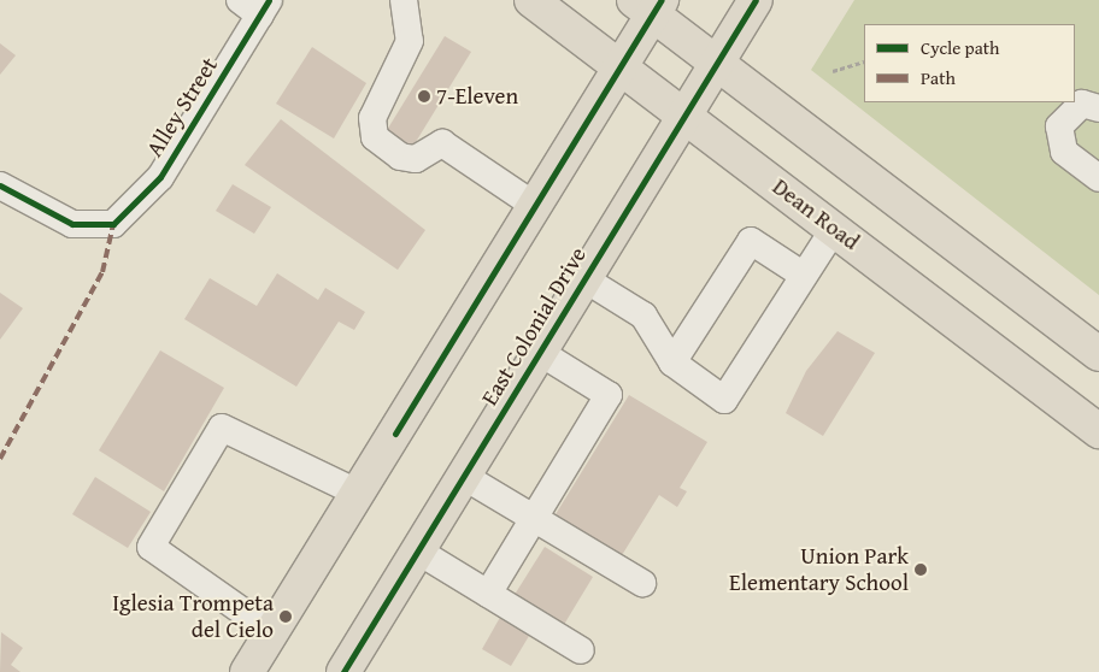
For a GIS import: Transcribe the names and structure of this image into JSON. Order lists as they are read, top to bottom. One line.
{"streets":{"main road":["Dean Road","East Colonial Drive"],"street":["Alley Street"]},"crossings":[["Dean Road","East Colonial Drive"]],"places":["7-Eleven","Union Park Elementary School","Iglesia Trompeta del Cielo"],"legend":["Cycle path","Path"]}
